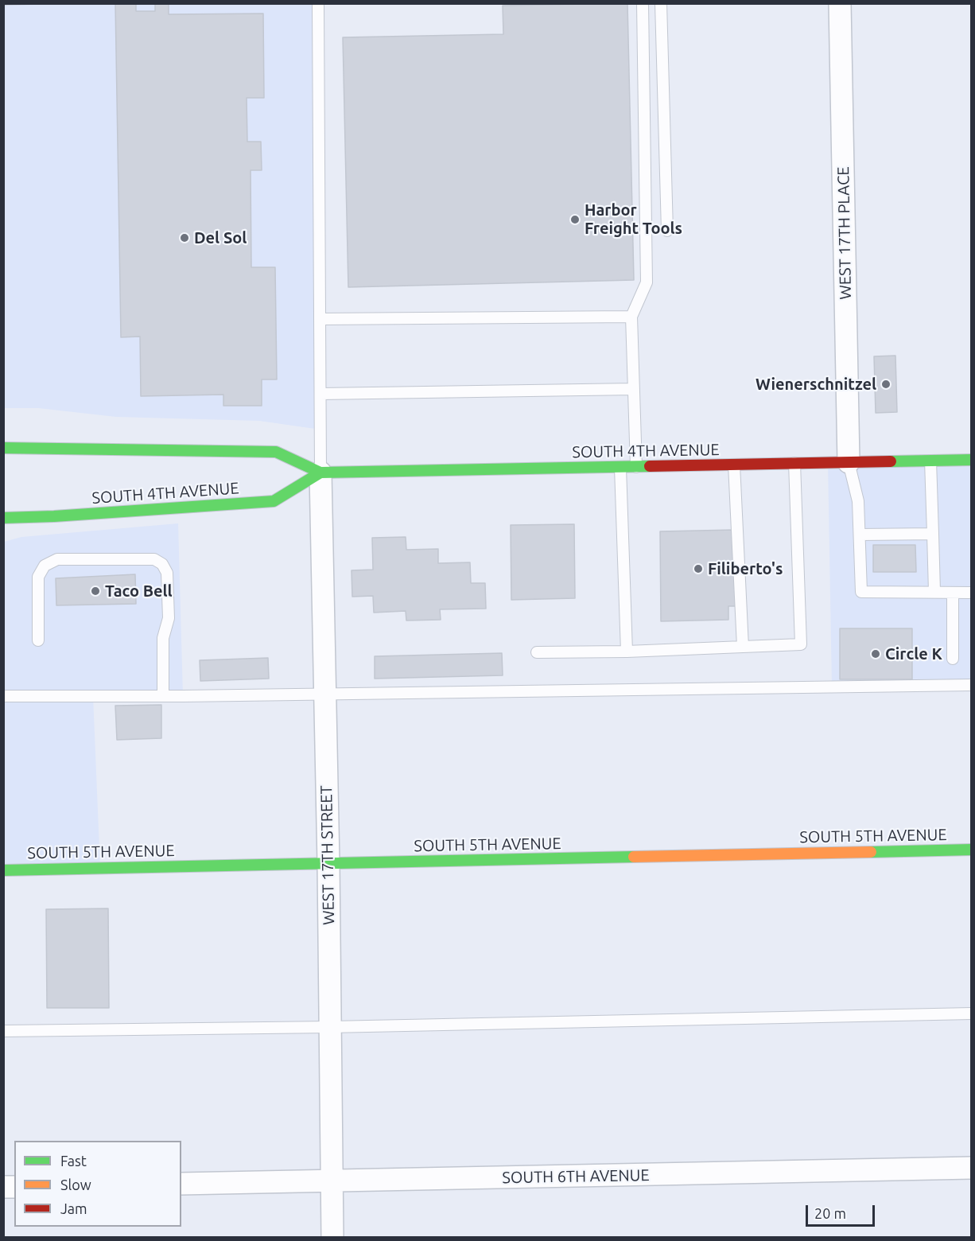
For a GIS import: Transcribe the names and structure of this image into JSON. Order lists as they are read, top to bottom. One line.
{"streets":{"main road":["SOUTH 4TH AVENUE","SOUTH 5TH AVENUE"],"street":["WEST 17TH PLACE","WEST 17TH STREET","SOUTH 6TH AVENUE"]},"crossings":[["WEST 17TH PLACE","SOUTH 4TH AVENUE"],["SOUTH 4TH AVENUE","WEST 17TH STREET"],["SOUTH 5TH AVENUE","WEST 17TH STREET"],["WEST 17TH STREET","SOUTH 6TH AVENUE"]],"places":["Harbor Freight Tools","Del Sol","Wienerschnitzel","Filiberto's","Taco Bell","Circle K"],"legend":["Fast","Slow","Jam"],"scale_bar":"20 m"}
